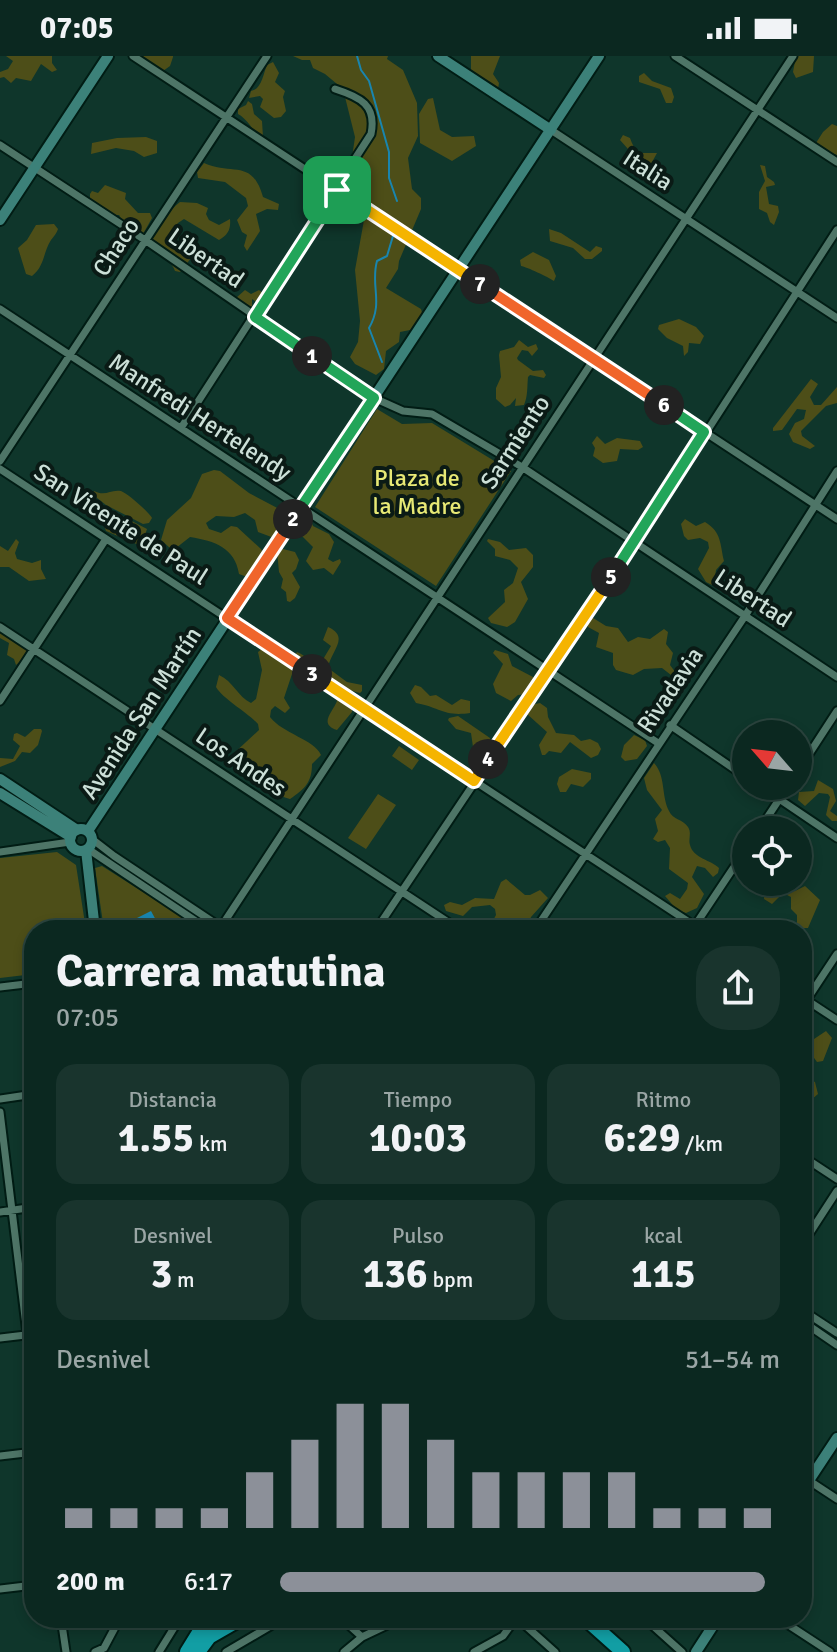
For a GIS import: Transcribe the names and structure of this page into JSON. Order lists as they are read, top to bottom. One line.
{"streets":{"main road":["Italia","Avenida San Martín"],"street":["Chaco","Libertad","Manfredi Hertelendy","Sarmiento","San Vicente de Paul","Rivadavia","Los Andes"]},"crossings":[["Italia","Sarmiento"],["Italia","Avenida San Martín"],["Chaco","Libertad"],["Chaco","Manfredi Hertelendy"],["Libertad","Sarmiento"],["Libertad","Rivadavia"],["Libertad","Avenida San Martín"],["Manfredi Hertelendy","Sarmiento"],["Manfredi Hertelendy","Rivadavia"],["Manfredi Hertelendy","Avenida San Martín"],["Sarmiento","San Vicente de Paul"],["Sarmiento","Los Andes"],["San Vicente de Paul","Rivadavia"],["San Vicente de Paul","Avenida San Martín"],["Avenida San Martín","Los Andes"]],"parks":["Plaza de la Madre"],"north":"top left","page":{"status":"07:05","pins":["7","1","6","2","5","3","4"],"heading":["Carrera matutina","07:05"],"stats":[["Distancia","1.55 km"],["Tiempo","10:03"],["Ritmo","6:29 /km"],["Desnivel","3 m"],["Pulso","136 bpm"],["kcal","115"]],"chart":["Desnivel","51–54 m"],"list":[{"name":"200 m","note":"6:17"}]}}
